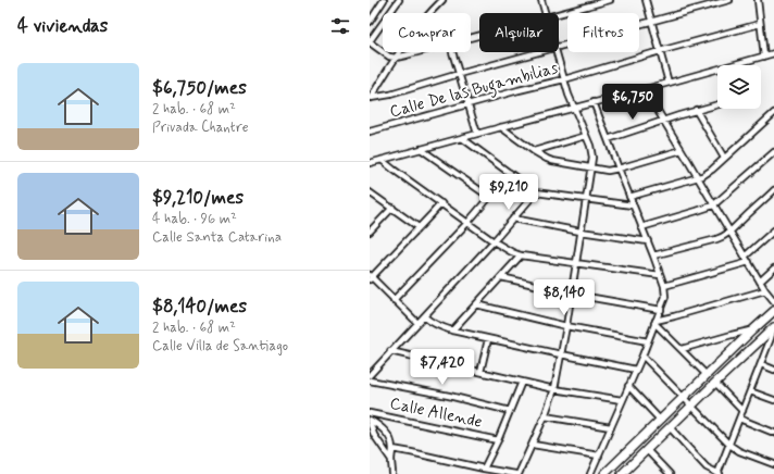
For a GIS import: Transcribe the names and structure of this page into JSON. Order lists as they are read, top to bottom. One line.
{"streets":{"street":["Calle De las Bugambilias","Calle Allende"]},"page":{"heading":"4 viviendas","chip":["Comprar","Alquilar","Filtros"],"list":[{"name":"$6,750/mes","note":"2 hab. · 68 m² · Privada Chantre"},{"name":"$9,210/mes","note":"4 hab. · 96 m² · Calle Santa Catarina"},{"name":"$8,140/mes","note":"2 hab. · 68 m² · Calle Villa de Santiago"}],"price":["$6,750","$9,210","$8,140","$7,420"]}}
